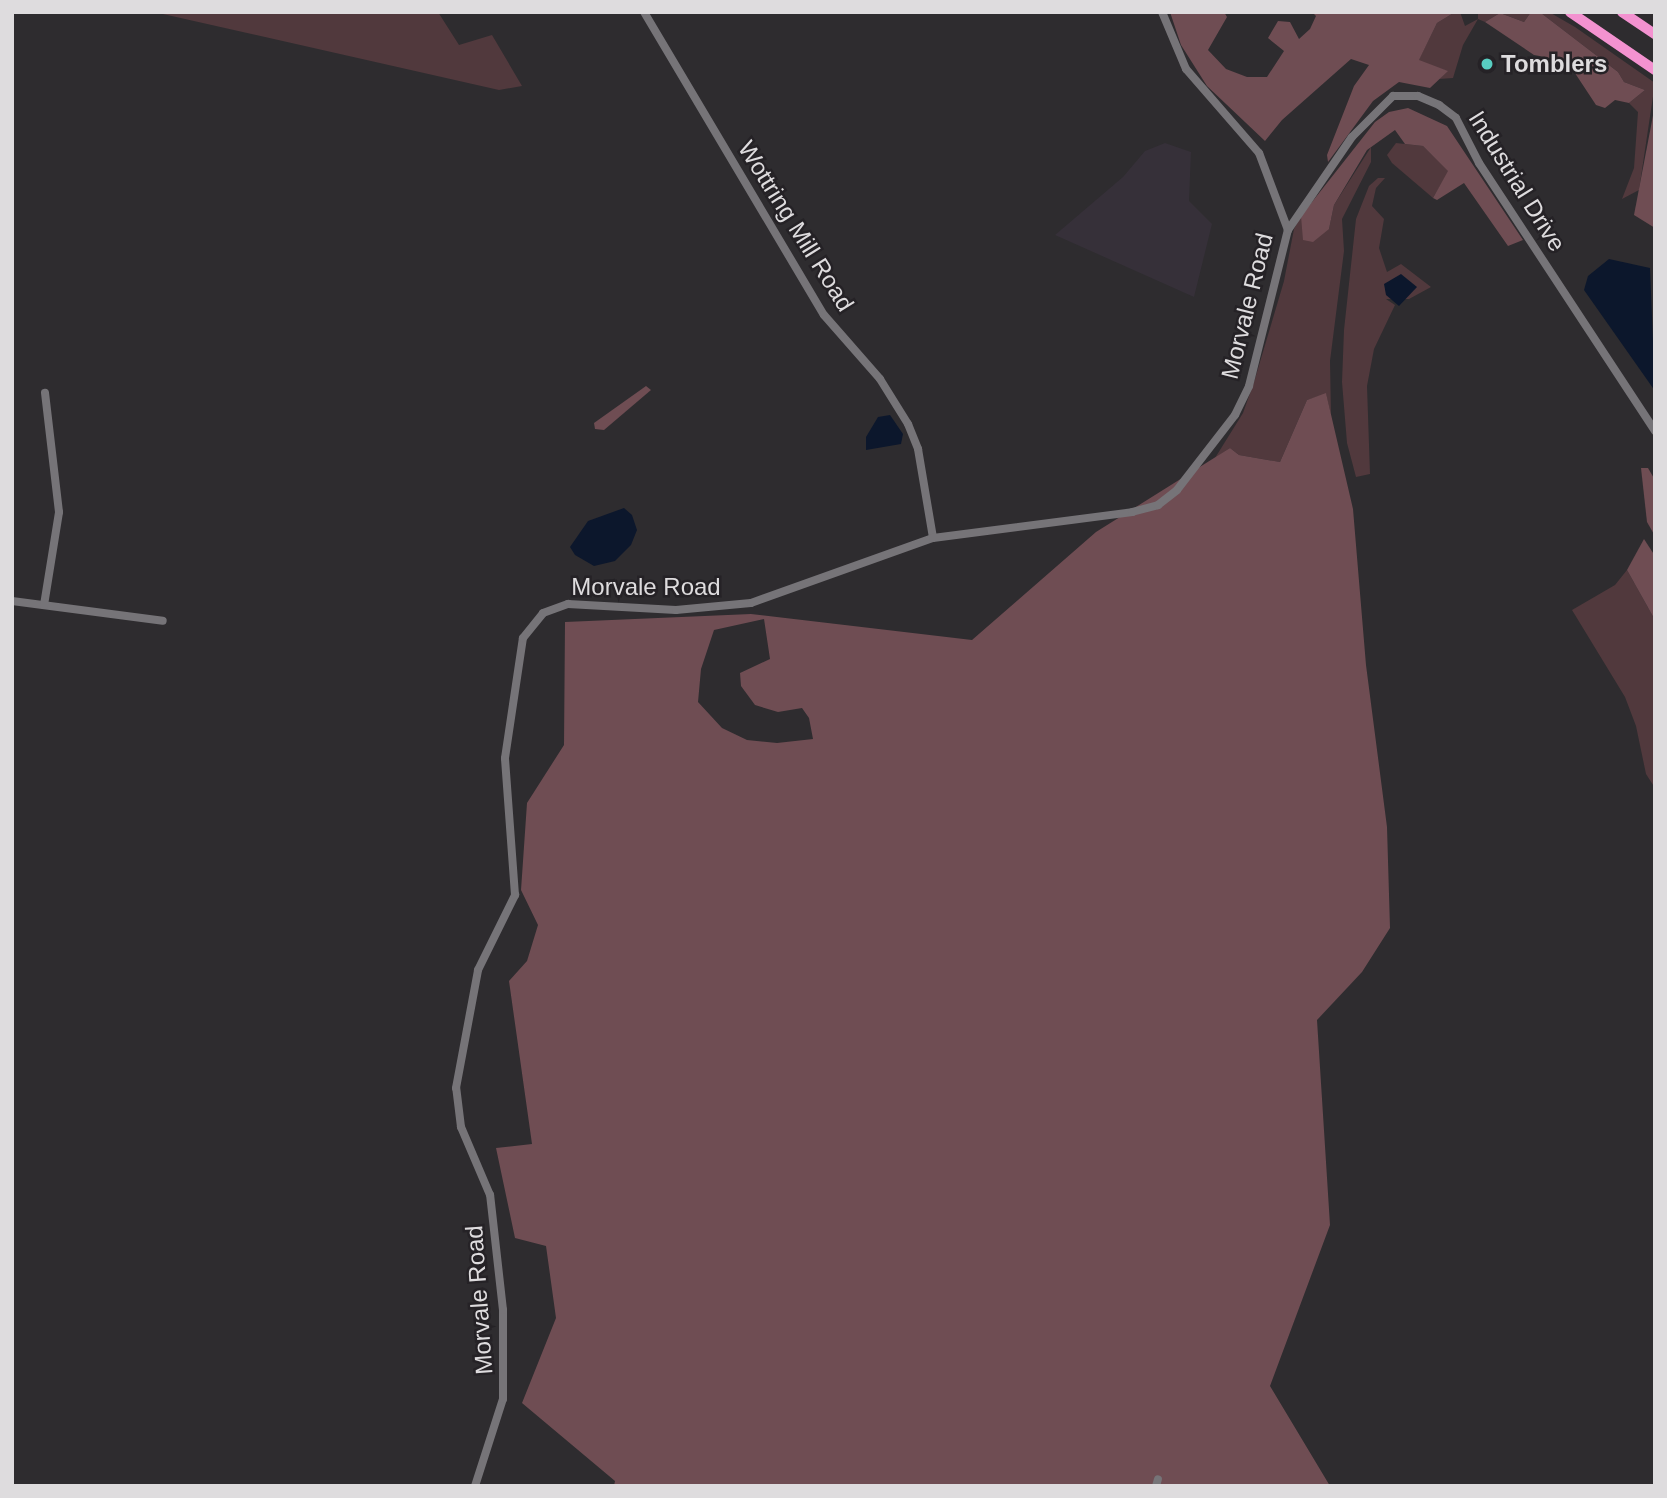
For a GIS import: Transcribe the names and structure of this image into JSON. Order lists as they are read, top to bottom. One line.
{"streets":{"street":["Industrial Drive","Wottring Mill Road","Morvale Road"]},"crossings":[["Industrial Drive","Morvale Road"],["Wottring Mill Road","Morvale Road"]],"places":["Tomblers"]}
